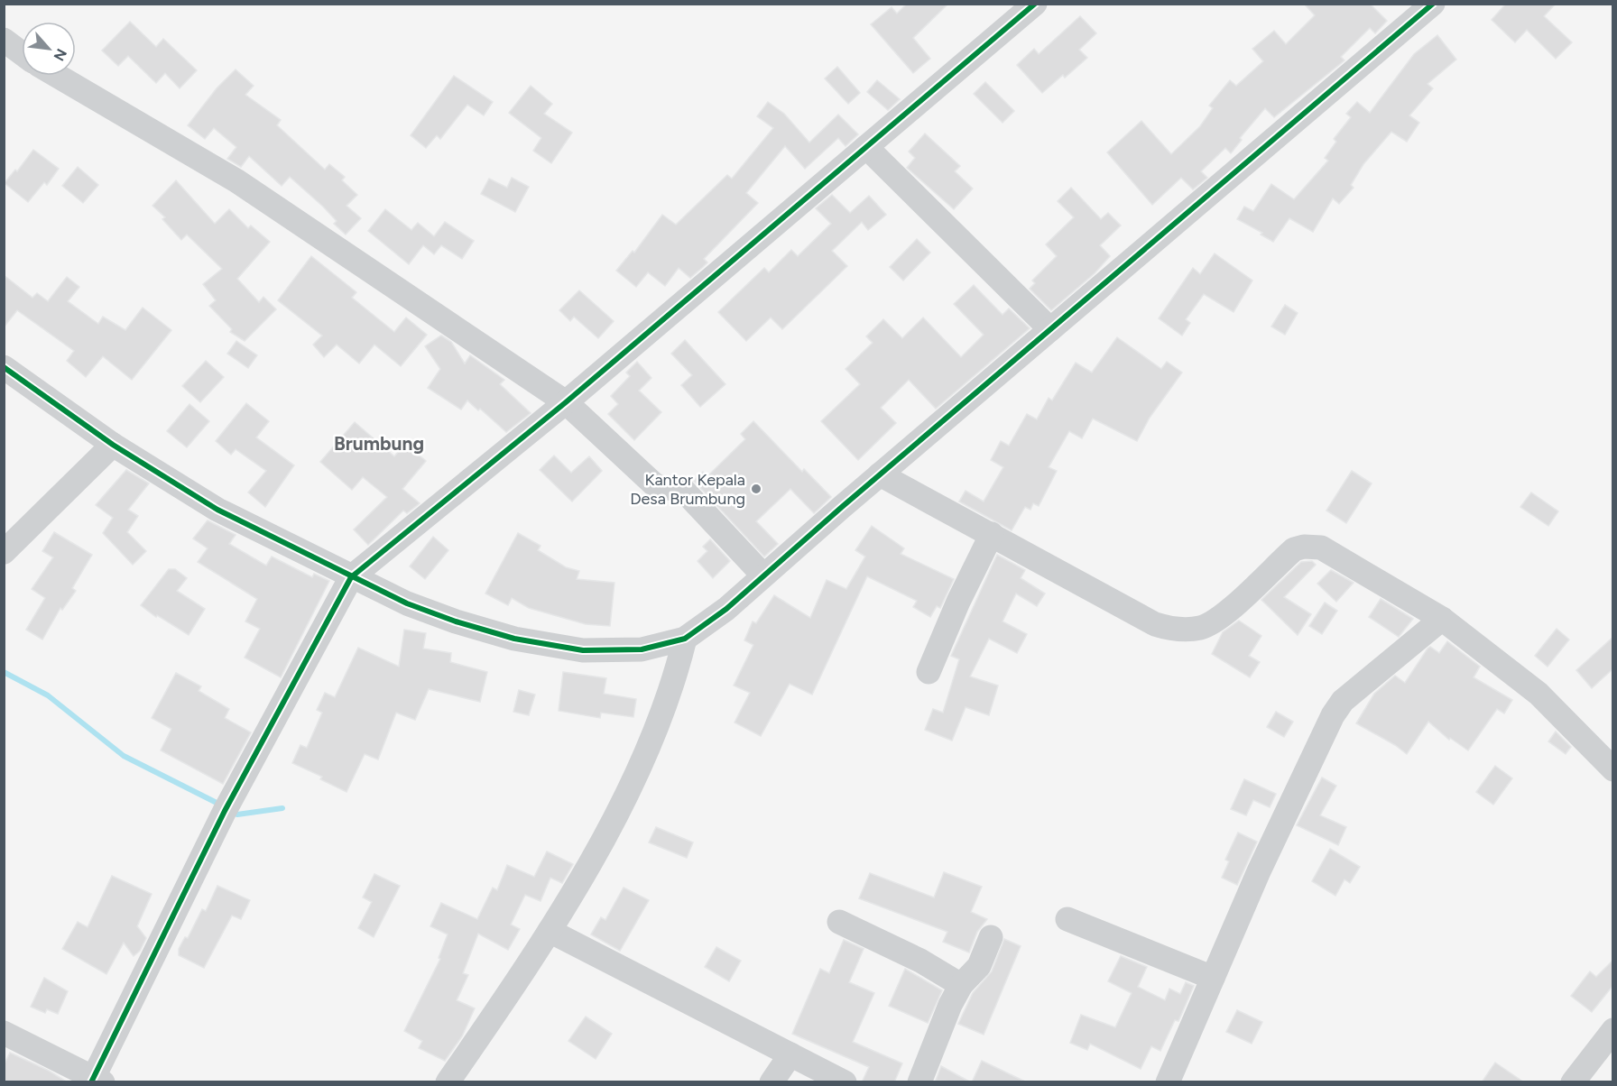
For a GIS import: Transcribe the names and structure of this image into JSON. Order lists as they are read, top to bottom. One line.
{"districts":["Brumbung"],"places":["Kantor Kepala Desa Brumbung"],"north":"bottom right"}
